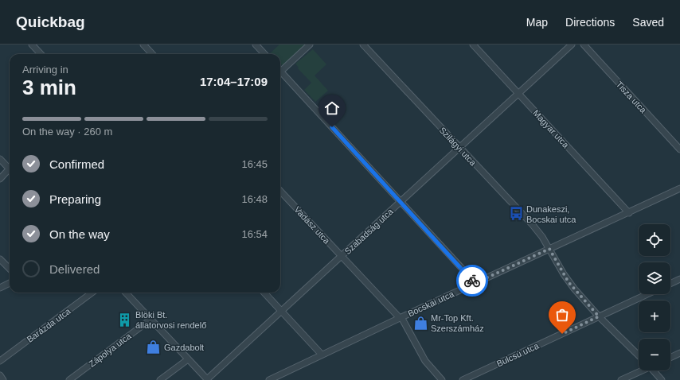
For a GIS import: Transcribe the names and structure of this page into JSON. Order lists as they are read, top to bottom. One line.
{"streets":{"street":["Tisza utca","Magyar utca","Szilágyi utca","Vadász utca","Szabadság utca","Bocskai utca","Barázda utca","Zápolya utca","Bulcsú utca"]},"crossings":[["Magyar utca","Szabadság utca"],["Magyar utca","Bocskai utca"],["Szilágyi utca","Szabadság utca"],["Szilágyi utca","Bocskai utca"],["Szilágyi utca","Bulcsú utca"],["Vadász utca","Szabadság utca"],["Vadász utca","Bocskai utca"]],"places":{"bus stop":["Dunakeszi, Bocskai utca"],"building":["Blöki Bt. állatorvosi rendelő"],"shop":["Mr-Top Kft. Szerszámház","Gazdabolt"]},"page":{"header":"Quickbag","nav":["Map","Directions","Saved"],"heading":["3 min","Arriving in","17:04–17:09"],"bar":"On the way · 260 m","list":[["Confirmed","16:45"],["Preparing","16:48"],["On the way","16:54"],"Delivered"],"map_buttons":["+","−"]}}
